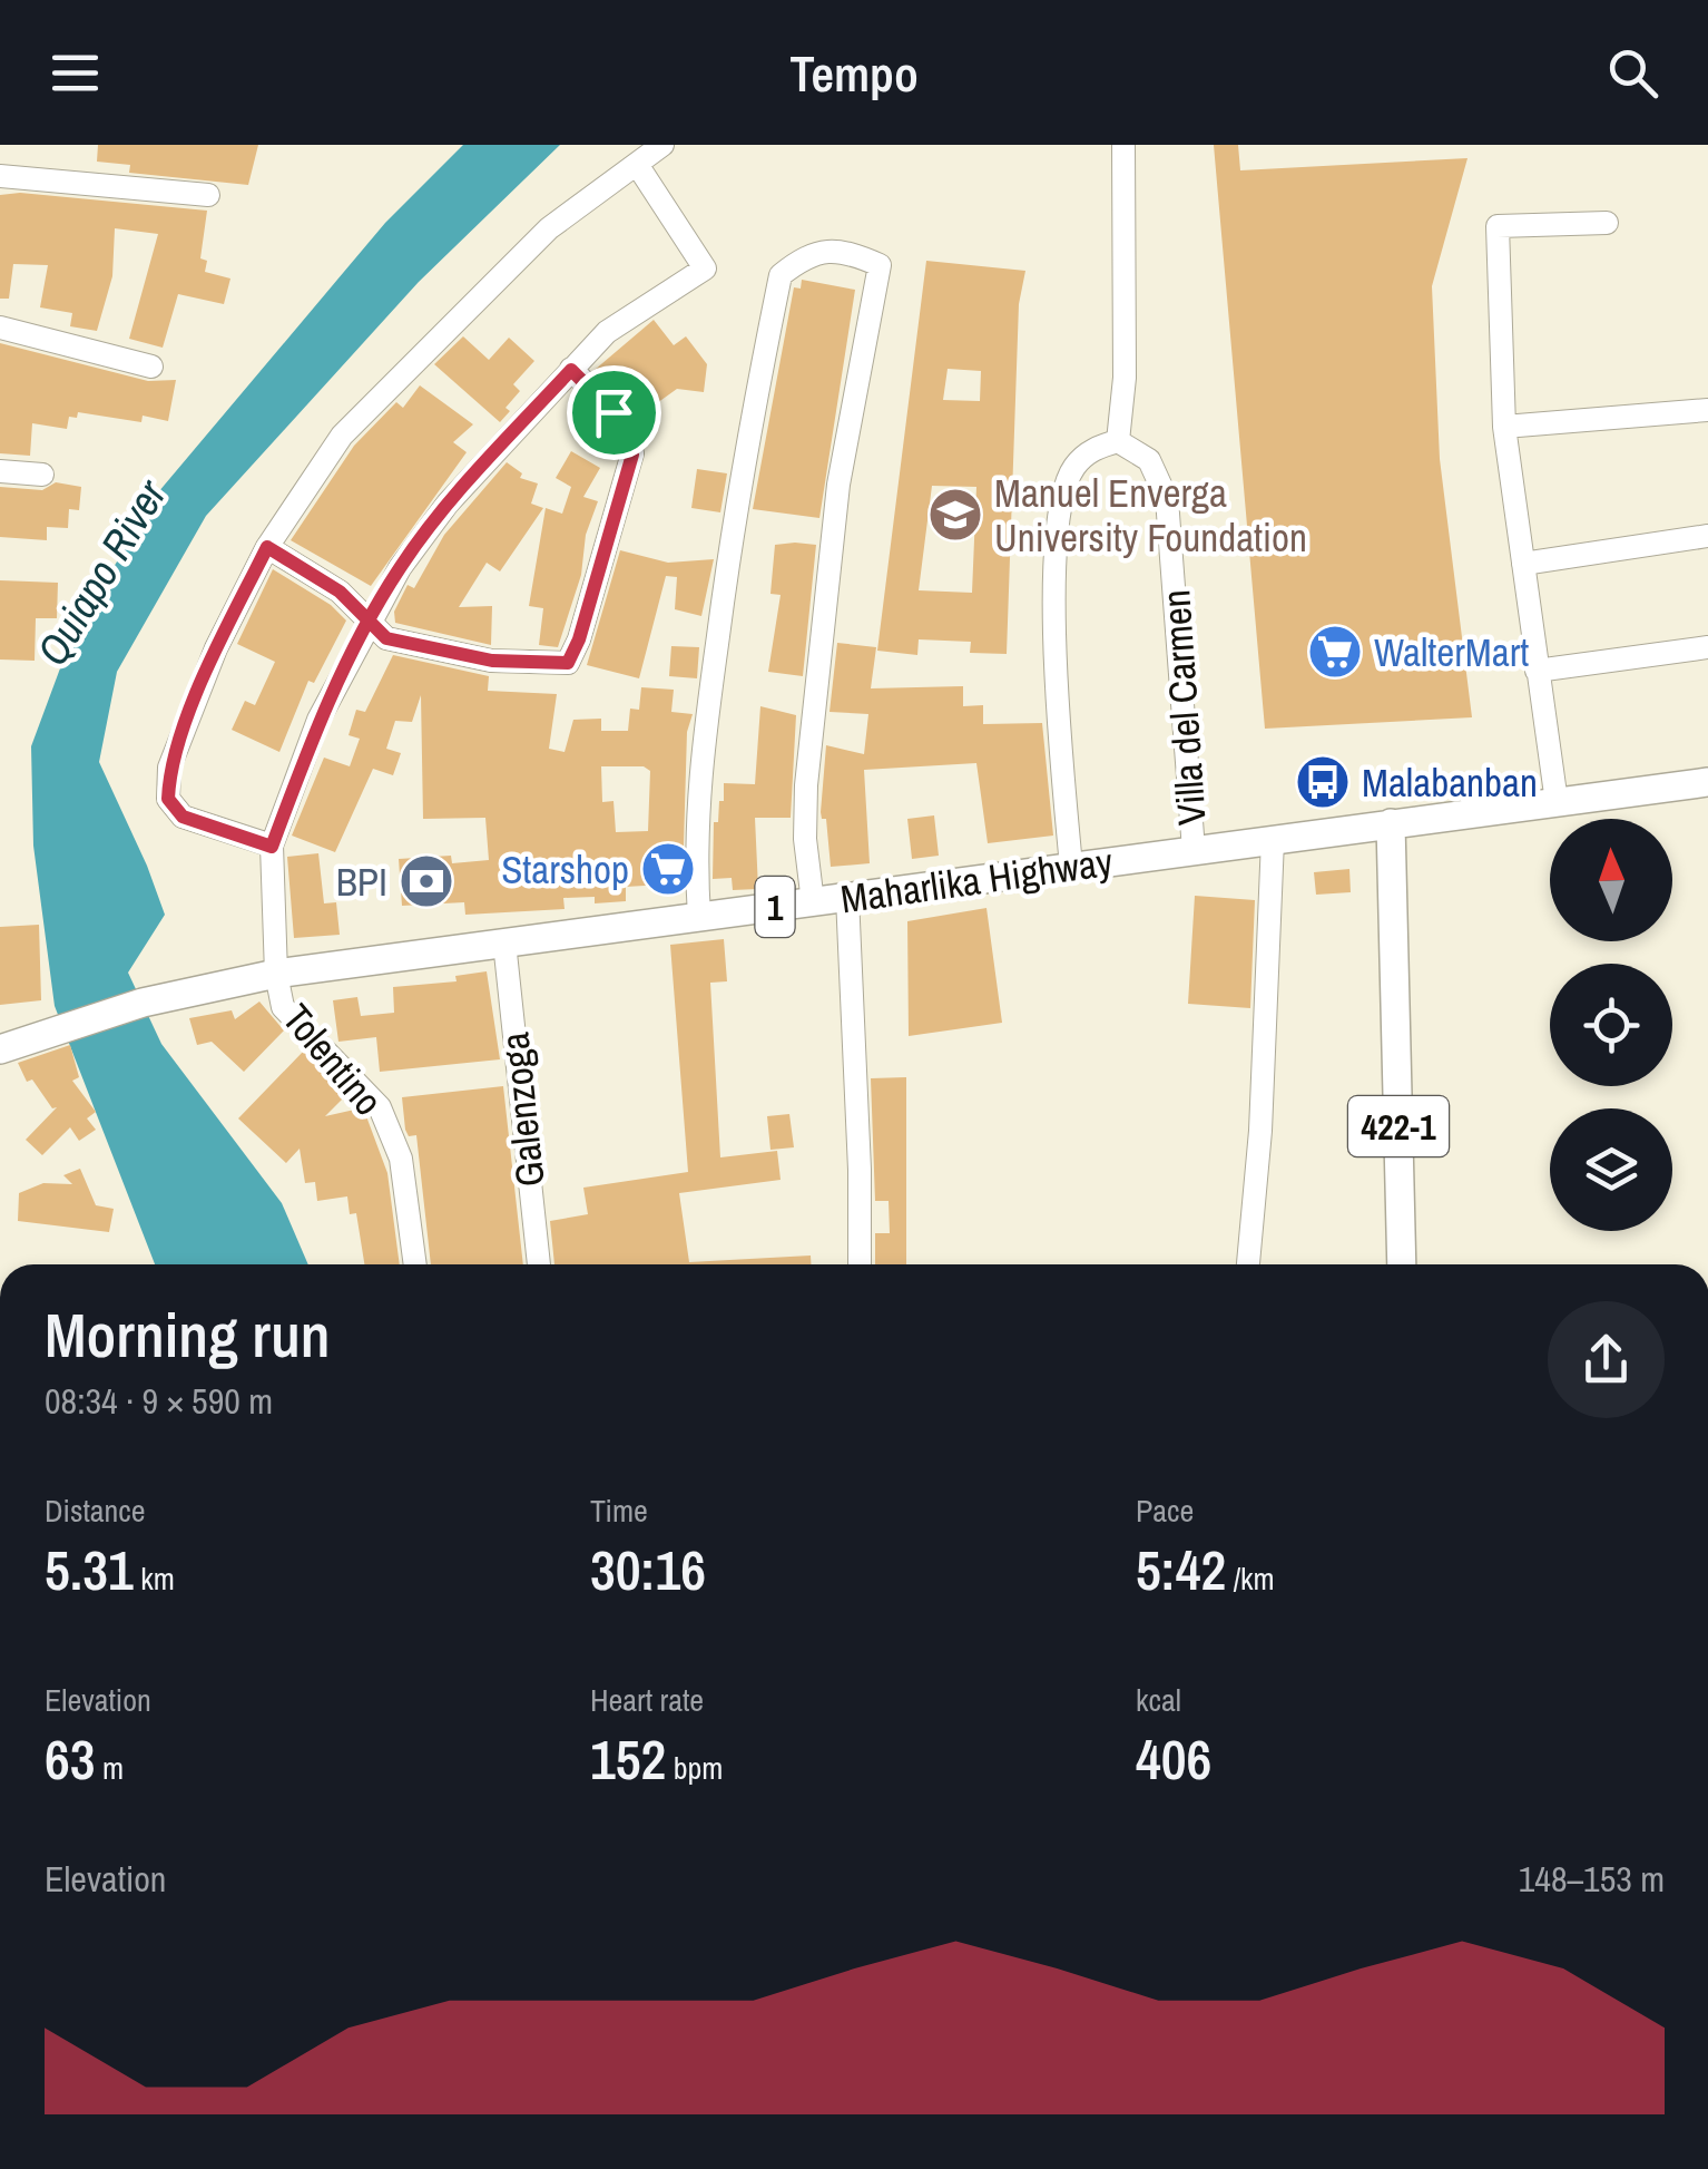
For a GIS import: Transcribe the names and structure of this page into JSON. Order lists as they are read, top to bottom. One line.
{"streets":{"main road":["Maharlika Highway","1","422-1"],"street":["Villa del Carmen","Tolentino","Galenzoga"]},"crossings":[["Villa del Carmen","Maharlika Highway"],["Maharlika Highway","Tolentino"],["Maharlika Highway","Galenzoga"],["Maharlika Highway","422-1"]],"water":["Quiapo River"],"places":{"school or university":["Manuel Enverga University Foundation"],"supermarket":["WalterMart","Starshop"],"bus stop":["Malabanban"],"bank":["BPI"]},"north":"top","page":{"header":"Tempo","heading":["Morning run","08:34 · 9 × 590 m"],"stats":[["Distance","5.31 km"],["Time","30:16"],["Pace","5:42 /km"],["Elevation","63 m"],["Heart rate","152 bpm"],["kcal","406"]],"chart":["Elevation","148–153 m"]}}
